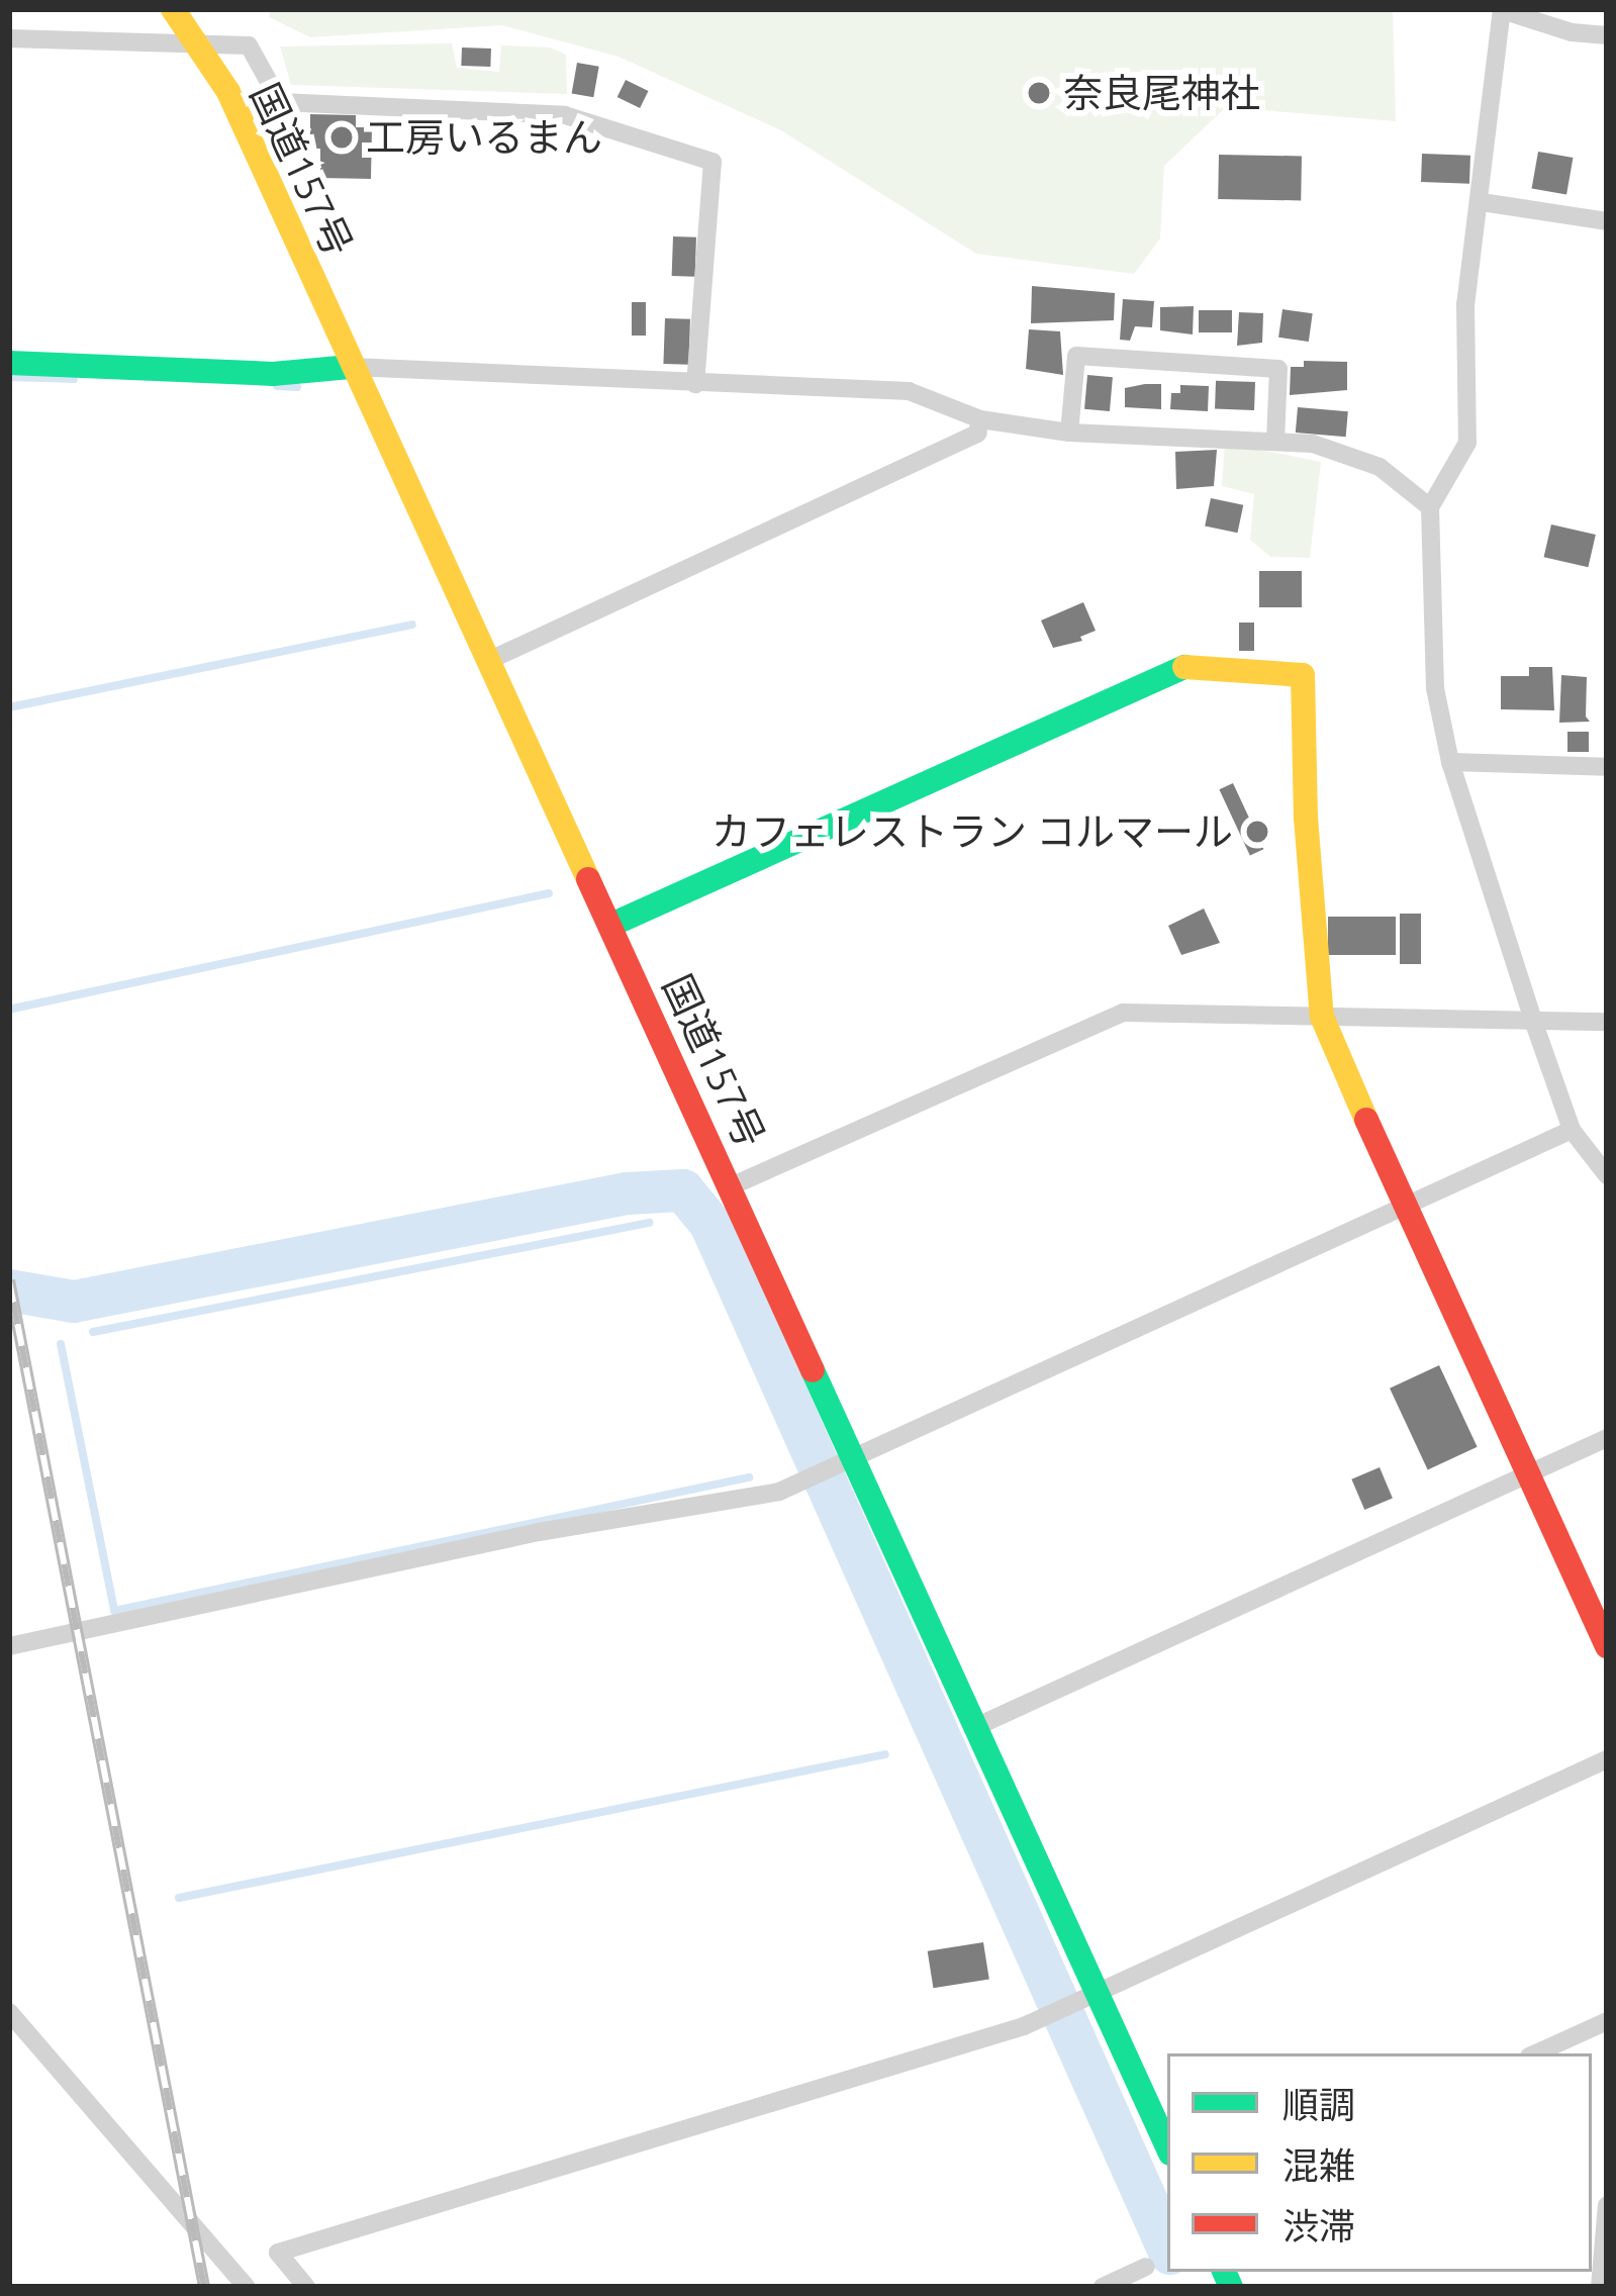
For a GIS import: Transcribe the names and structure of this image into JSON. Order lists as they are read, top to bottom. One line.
{"streets":{"main road":["国道157号"]},"places":["奈良尾神社","工房いるまん","カフェレストラン コルマール"],"legend":["順調","混雑","渋滞"]}
